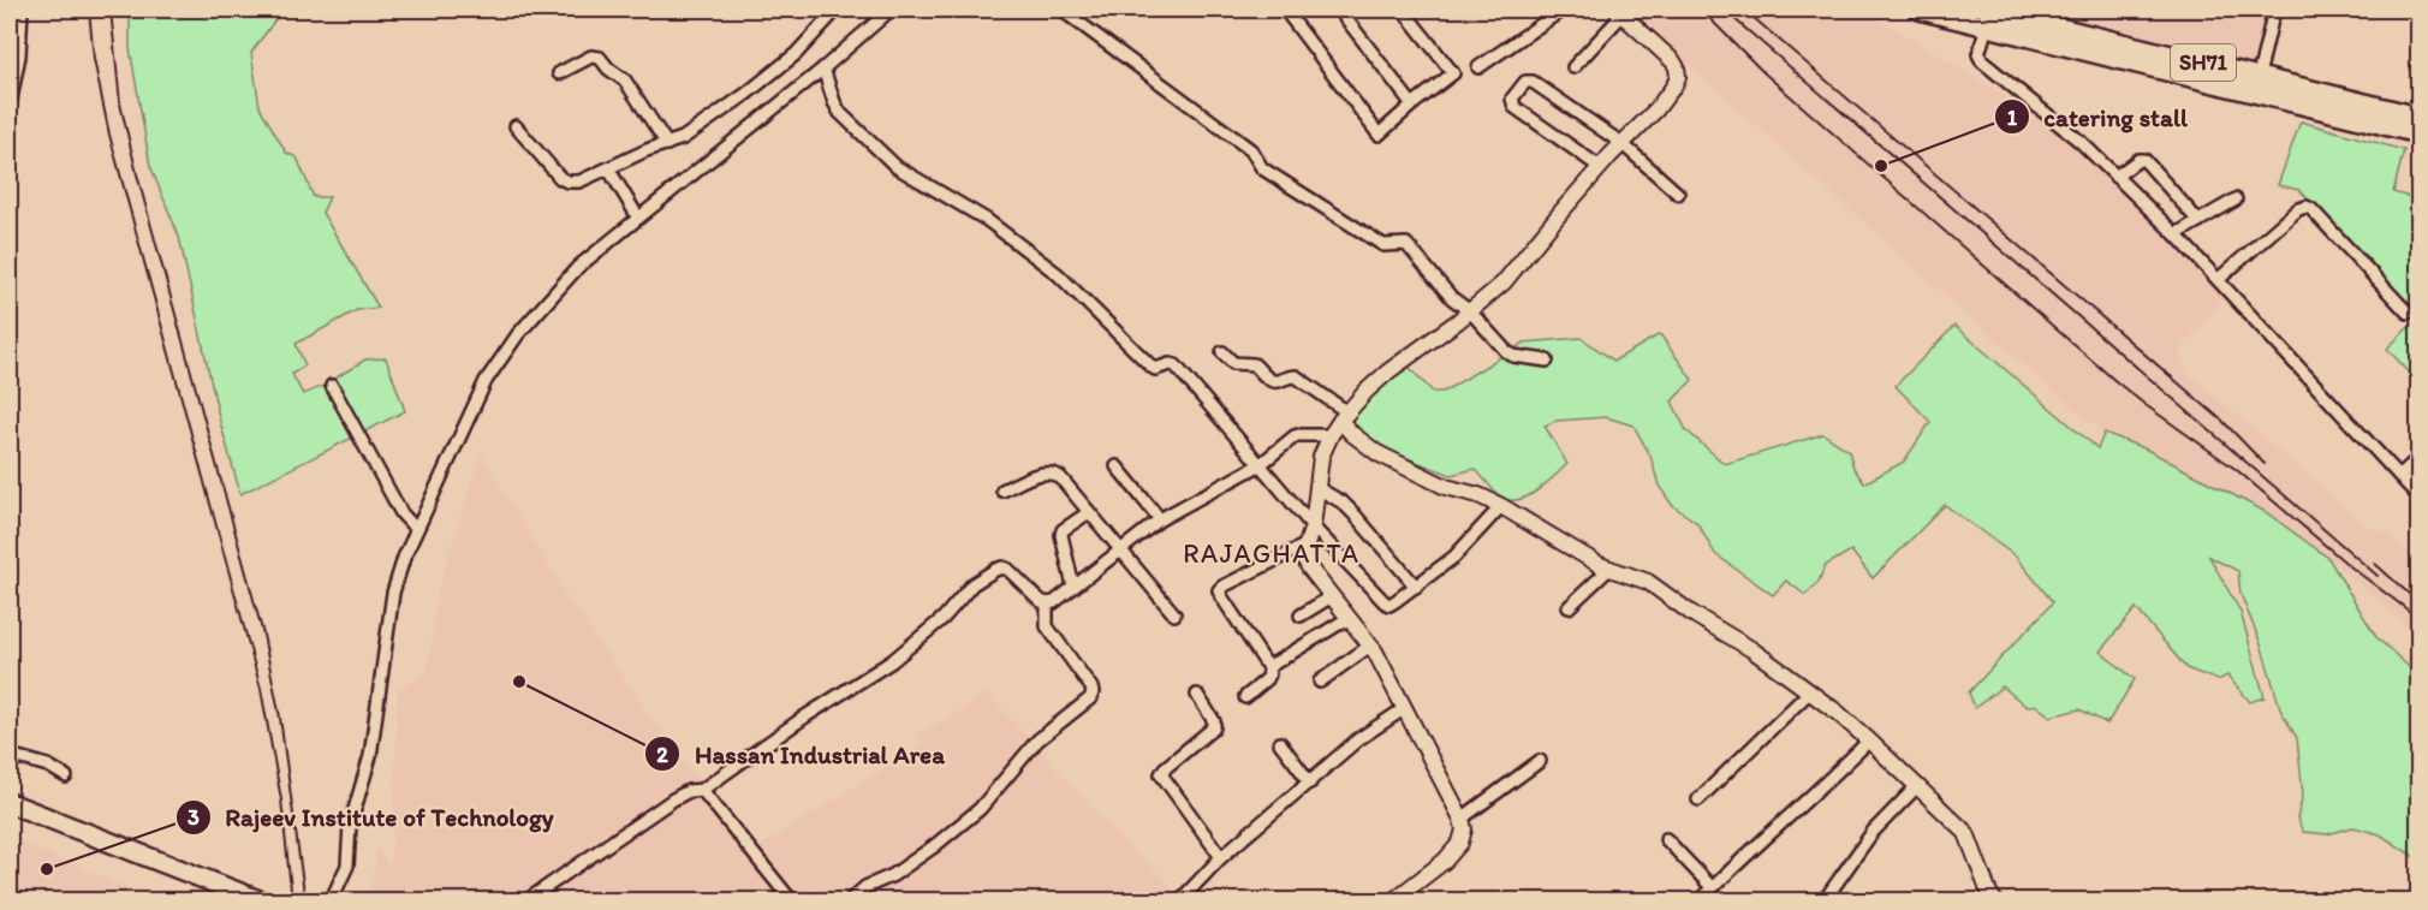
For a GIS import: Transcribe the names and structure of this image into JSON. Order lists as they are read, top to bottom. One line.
{"streets":{"main road":["SH71"]},"districts":["RAJAGHATTA"],"places":["catering stall","Hassan Industrial Area","Rajeev Institute of Technology"]}
